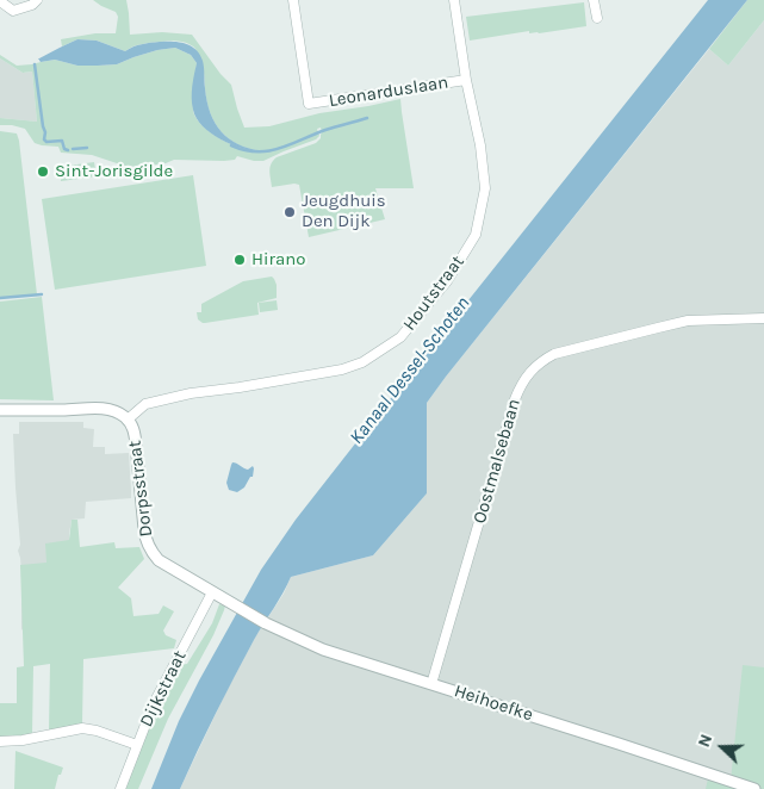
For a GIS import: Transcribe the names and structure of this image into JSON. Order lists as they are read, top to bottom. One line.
{"streets":{"street":["Leonarduslaan","Houtstraat","Oostmalsebaan","Dorpsstraat","Dijkstraat","Heihoefke"]},"crossings":[["Leonarduslaan","Houtstraat"],["Houtstraat","Dorpsstraat"],["Oostmalsebaan","Heihoefke"],["Dorpsstraat","Dijkstraat"],["Dorpsstraat","Heihoefke"]],"water":["Kanaal Dessel-Schoten"],"places":["Sint-Jorisgilde","Jeugdhuis Den Dijk","Hirano"],"north":"left"}
